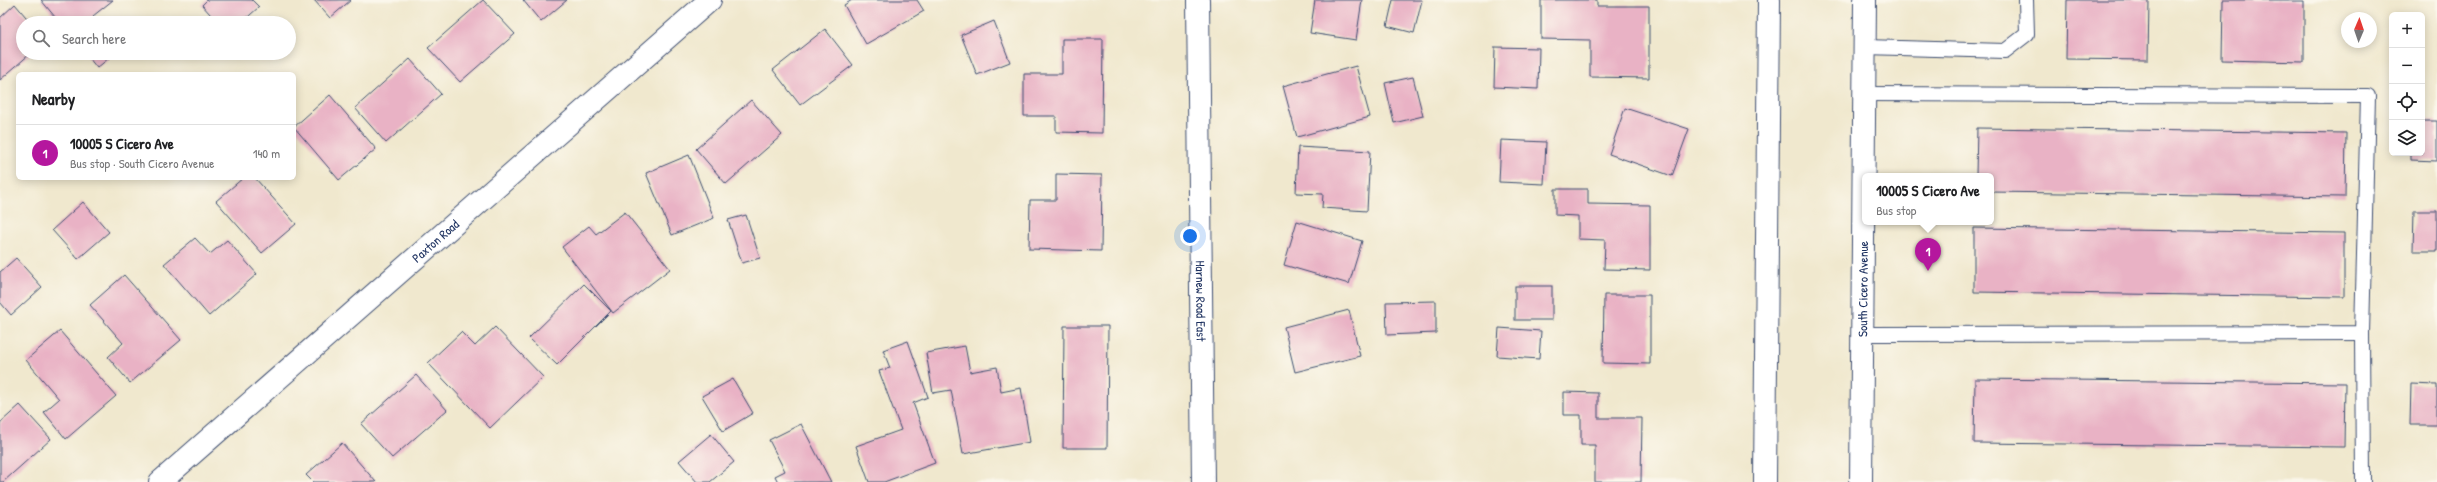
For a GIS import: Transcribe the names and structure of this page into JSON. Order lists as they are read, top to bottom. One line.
{"streets":{"street":["Paxton Road","South Cicero Avenue","Harnew Road East"]},"north":"top","page":{"map_buttons":["+","−"],"search":"Search here","heading":"Nearby","list":[{"mark":"1","name":"10005 S Cicero Ave","note":"Bus stop · South Cicero Avenue","value":"140 m"}],"popup":["10005 S Cicero Ave","Bus stop"],"pins":"1"}}
